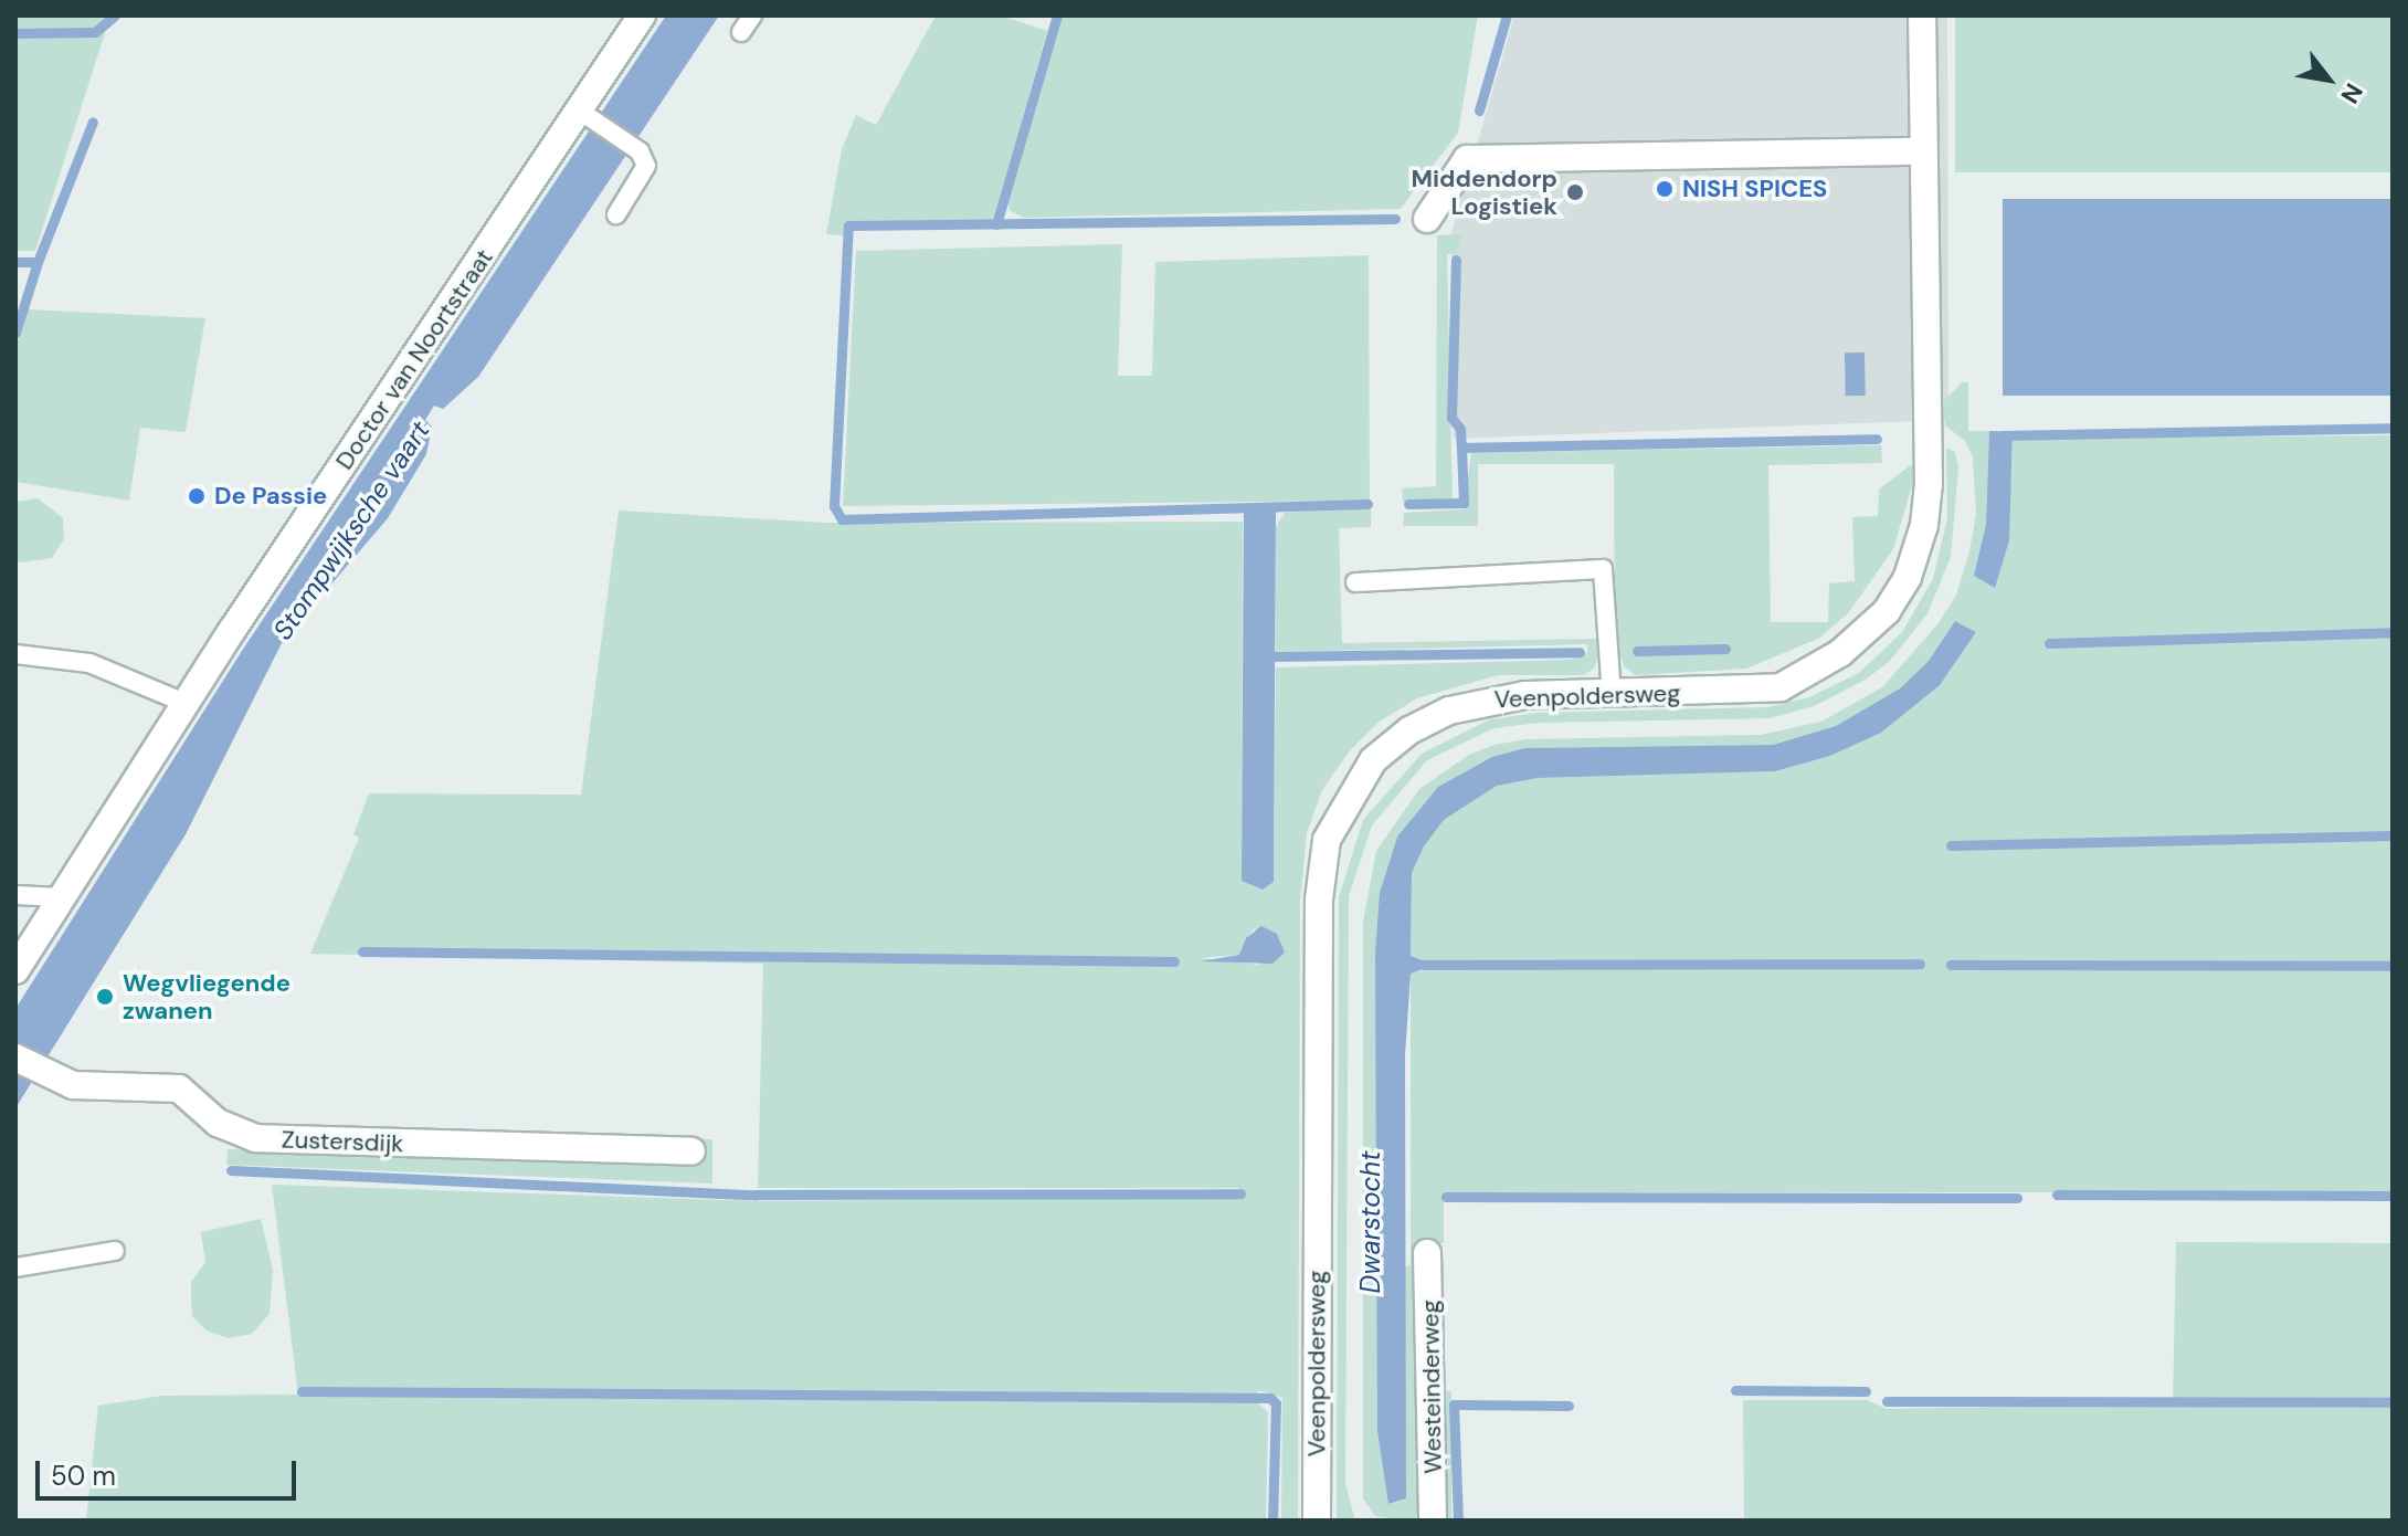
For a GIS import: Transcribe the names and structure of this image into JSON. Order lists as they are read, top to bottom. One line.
{"streets":{"street":["Doctor van Noortstraat","Veenpoldersweg","Zustersdijk","Westeinderweg"]},"water":["Stompwijksche vaart","Dwarstocht"],"places":["NISH SPICES","Middendorp Logistiek","De Passie","Wegvliegende zwanen"],"scale_bar":"50 m","north":"bottom right"}
